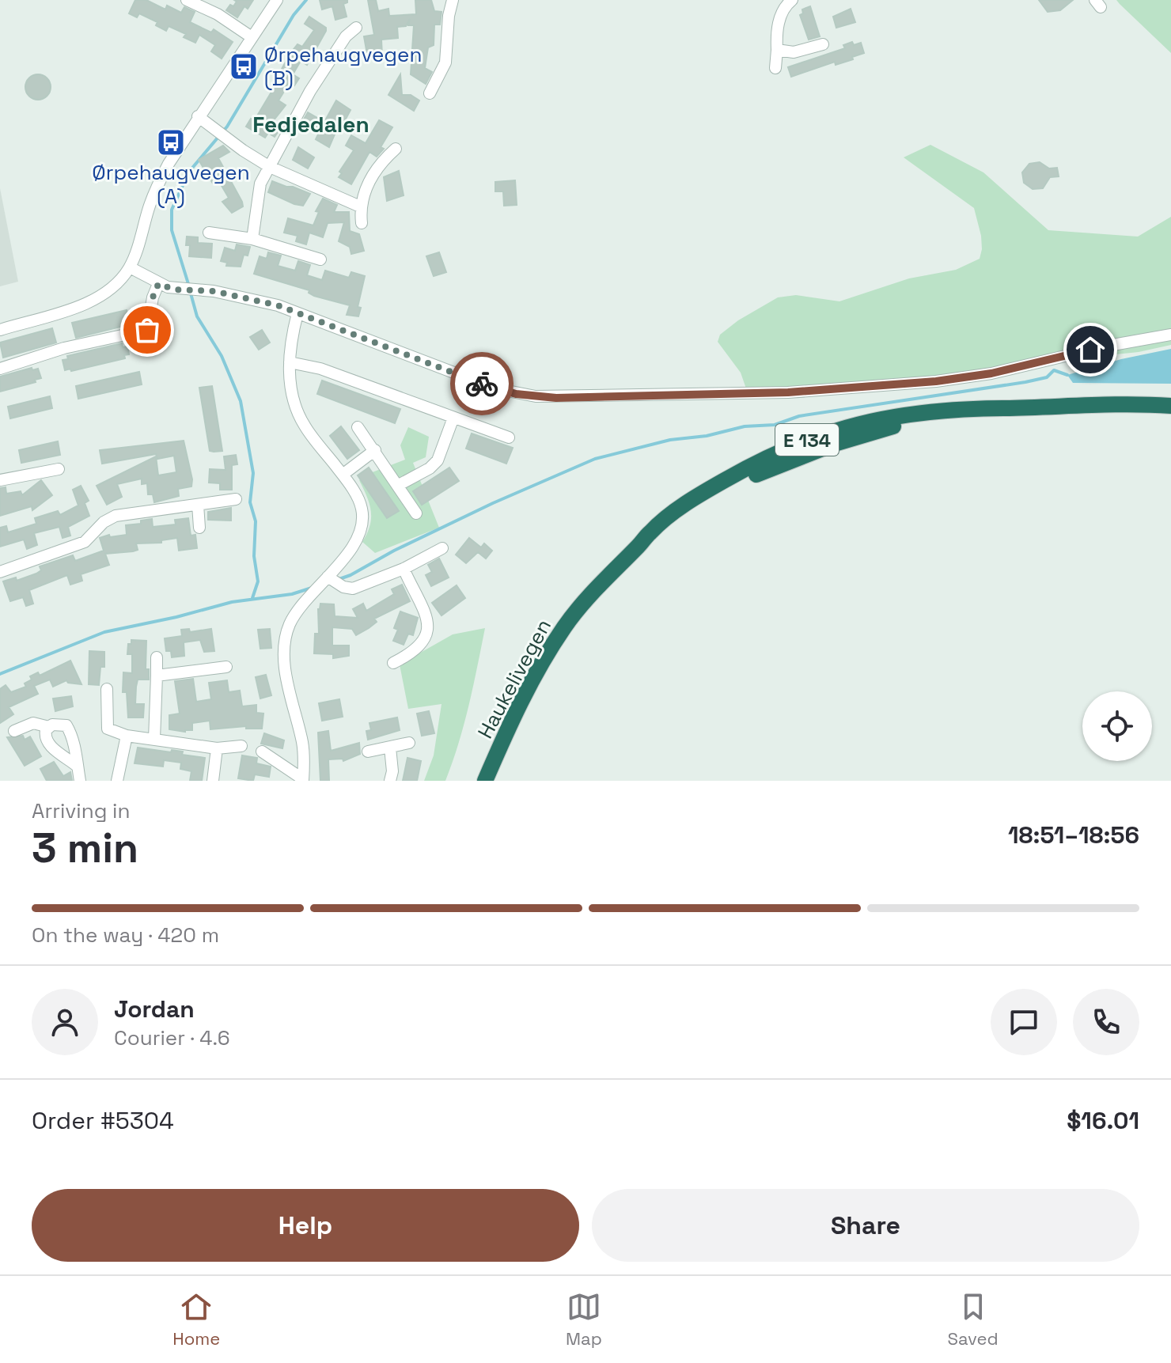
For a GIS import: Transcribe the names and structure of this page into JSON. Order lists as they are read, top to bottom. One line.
{"streets":{"highway":["E 134","Haukelivegen"]},"districts":["Fedjedalen"],"places":{"bus stop":["Ørpehaugvegen (B)","Ørpehaugvegen (A)"]},"page":{"heading":["3 min","Arriving in","18:51–18:56"],"panel":["Jordan","Courier · 4.6","Order #5304","$16.01"],"bar":"On the way · 420 m","buttons":["Help","Share"],"tabs":["Home","Map","Saved"]}}
